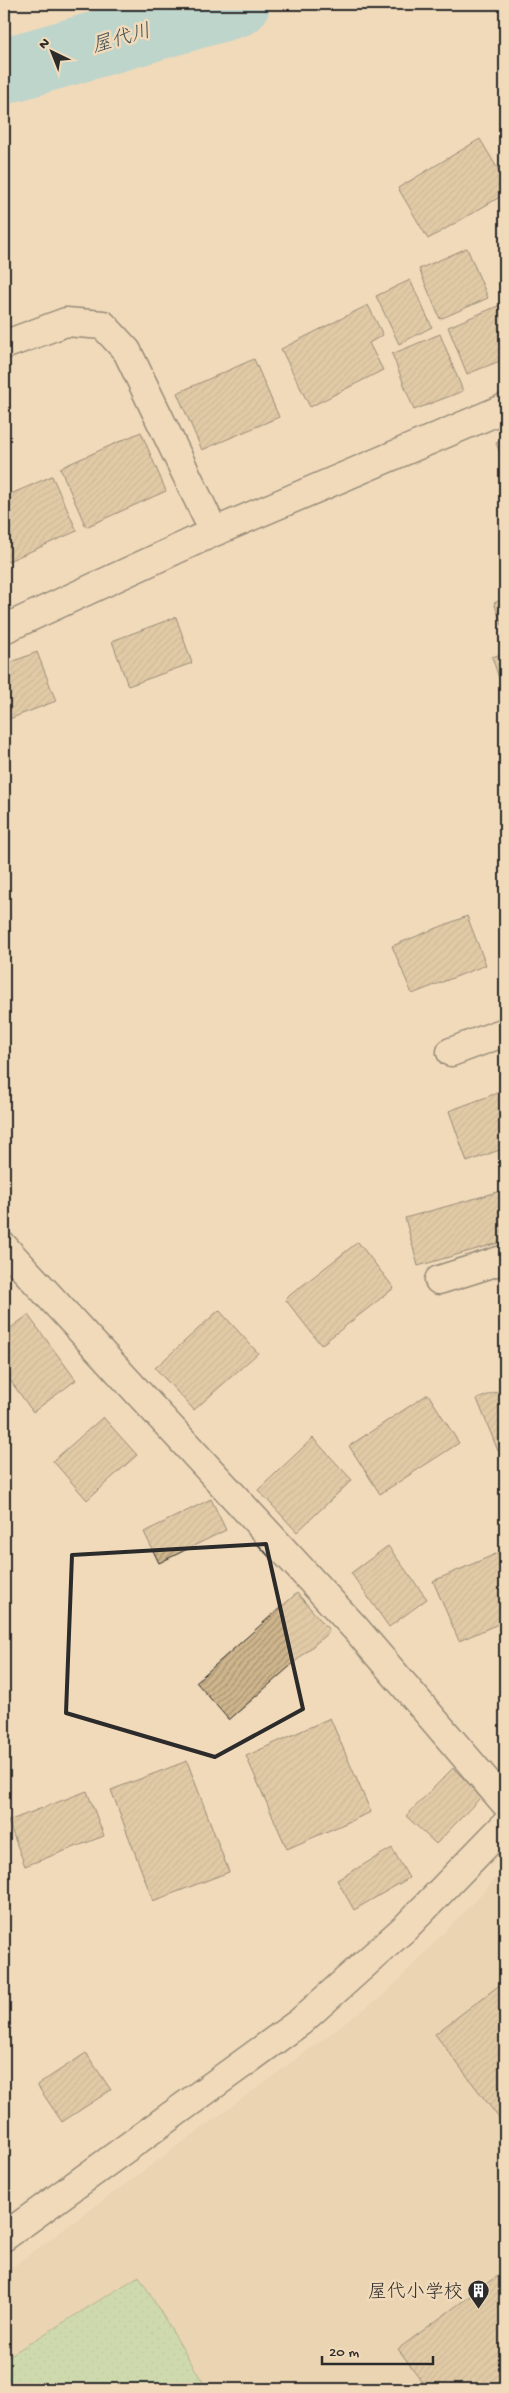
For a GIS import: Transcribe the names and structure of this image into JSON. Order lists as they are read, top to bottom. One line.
{"water":["屋代川"],"places":{"building":["屋代小学校"]},"scale_bar":"20 m","north":"top left"}
